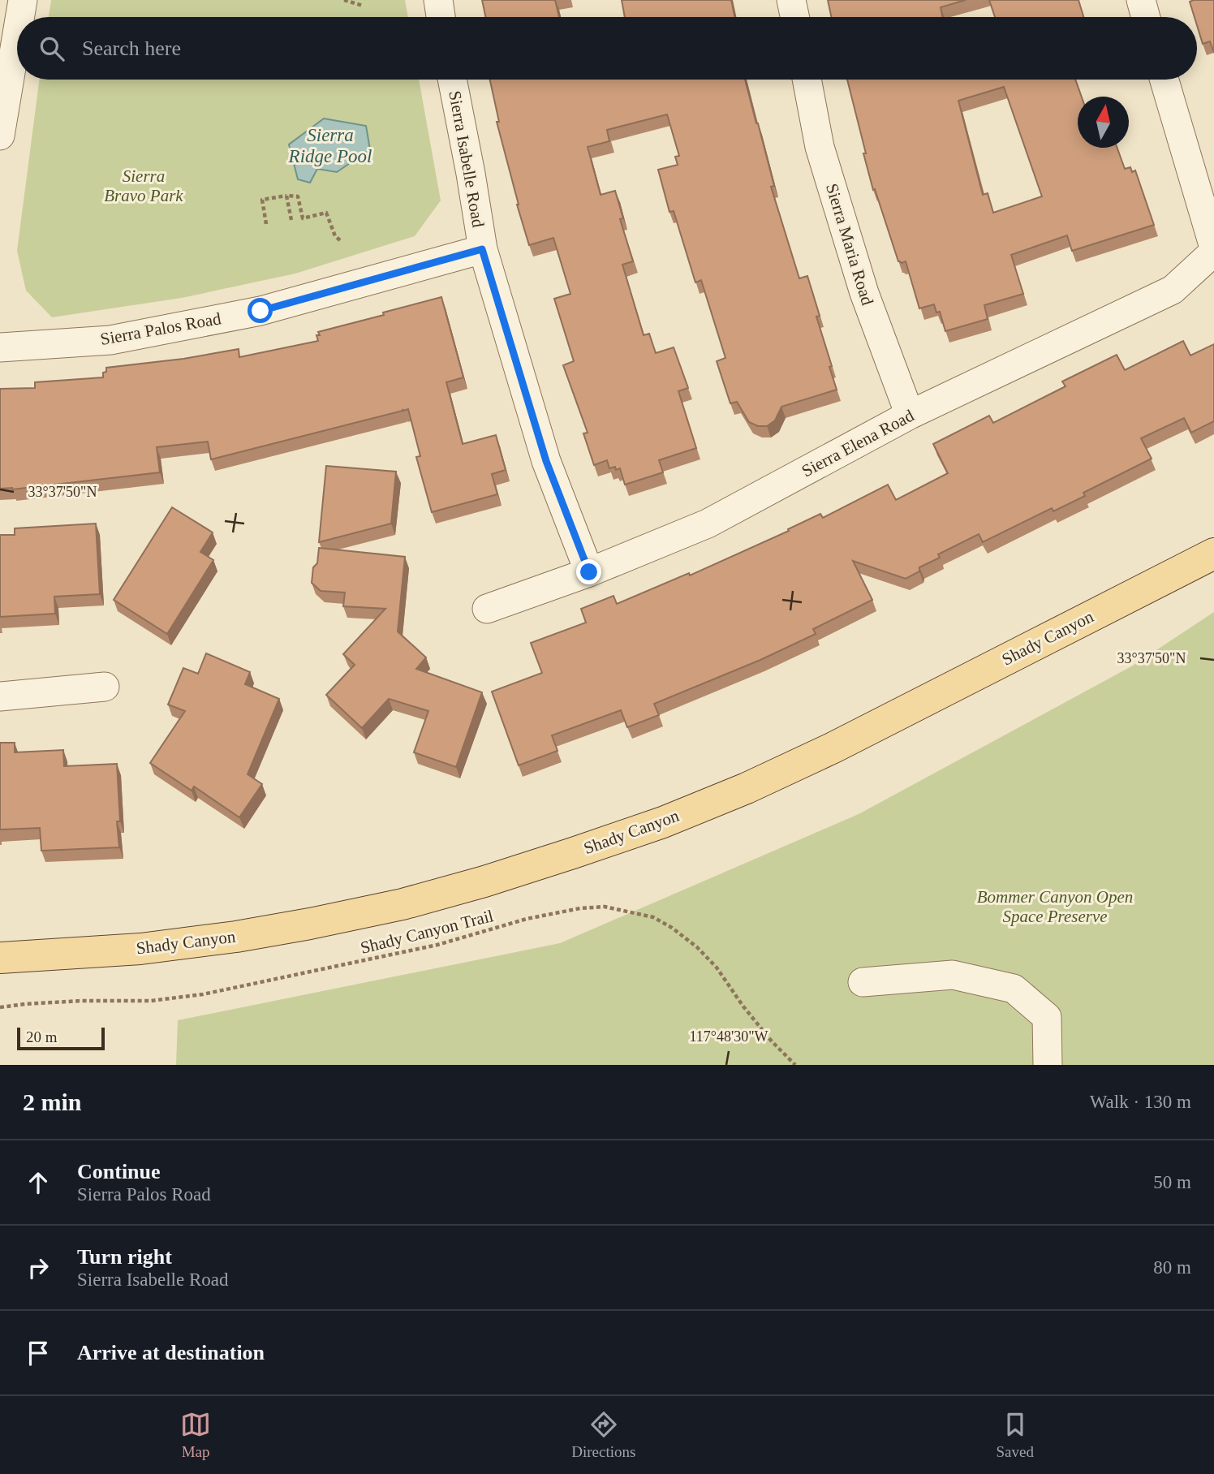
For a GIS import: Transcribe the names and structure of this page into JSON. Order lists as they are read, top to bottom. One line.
{"streets":{"main road":["Shady Canyon"],"street":["Sierra Isabelle Road","Sierra Maria Road","Sierra Palos Road","Sierra Elena Road"],"path":["Shady Canyon Trail"]},"crossings":[["Sierra Isabelle Road","Sierra Palos Road"],["Sierra Isabelle Road","Sierra Elena Road"],["Sierra Maria Road","Sierra Elena Road"]],"water":["Sierra Ridge Pool"],"parks":["Sierra Bravo Park","Bommer Canyon Open Space Preserve"],"scale_bar":"20 m","north":"top","page":{"search":"Search here","scale":"20 m","heading":["2 min","Walk · 130 m"],"list":[["Continue","Sierra Palos Road","50 m"],["Turn right","Sierra Isabelle Road","80 m"],"Arrive at destination"],"nav":["Map","Directions","Saved"]},"coordinates":["33°37'50\"N","117°48'30\"W"]}
